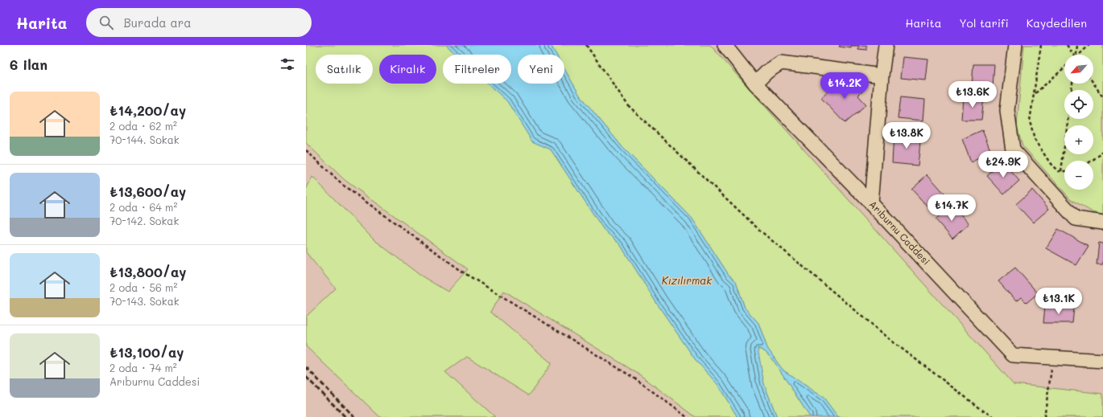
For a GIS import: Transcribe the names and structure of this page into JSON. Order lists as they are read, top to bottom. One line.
{"streets":{"street":["Arıburnu Caddesi"]},"water":["Kızılırmak"],"north":"bottom left","page":{"header":"Harita","search":"Burada ara","nav":["Harita","Yol tarifi","Kaydedilen"],"heading":"6 ilan","map_buttons":["+","−"],"chip":["Satılık","Kiralık","Filtreler","Yeni"],"price":["₺14.2K","₺13.6K","₺13.8K","₺24.9K","₺14.7K","₺13.1K"],"list":[{"name":"₺14,200/ay","note":"2 oda · 62 m² · 70-144. Sokak"},{"name":"₺13,600/ay","note":"2 oda · 64 m² · 70-142. Sokak"},{"name":"₺13,800/ay","note":"2 oda · 56 m² · 70-143. Sokak"},{"name":"₺13,100/ay","note":"2 oda · 74 m² · Arıburnu Caddesi"}]}}
